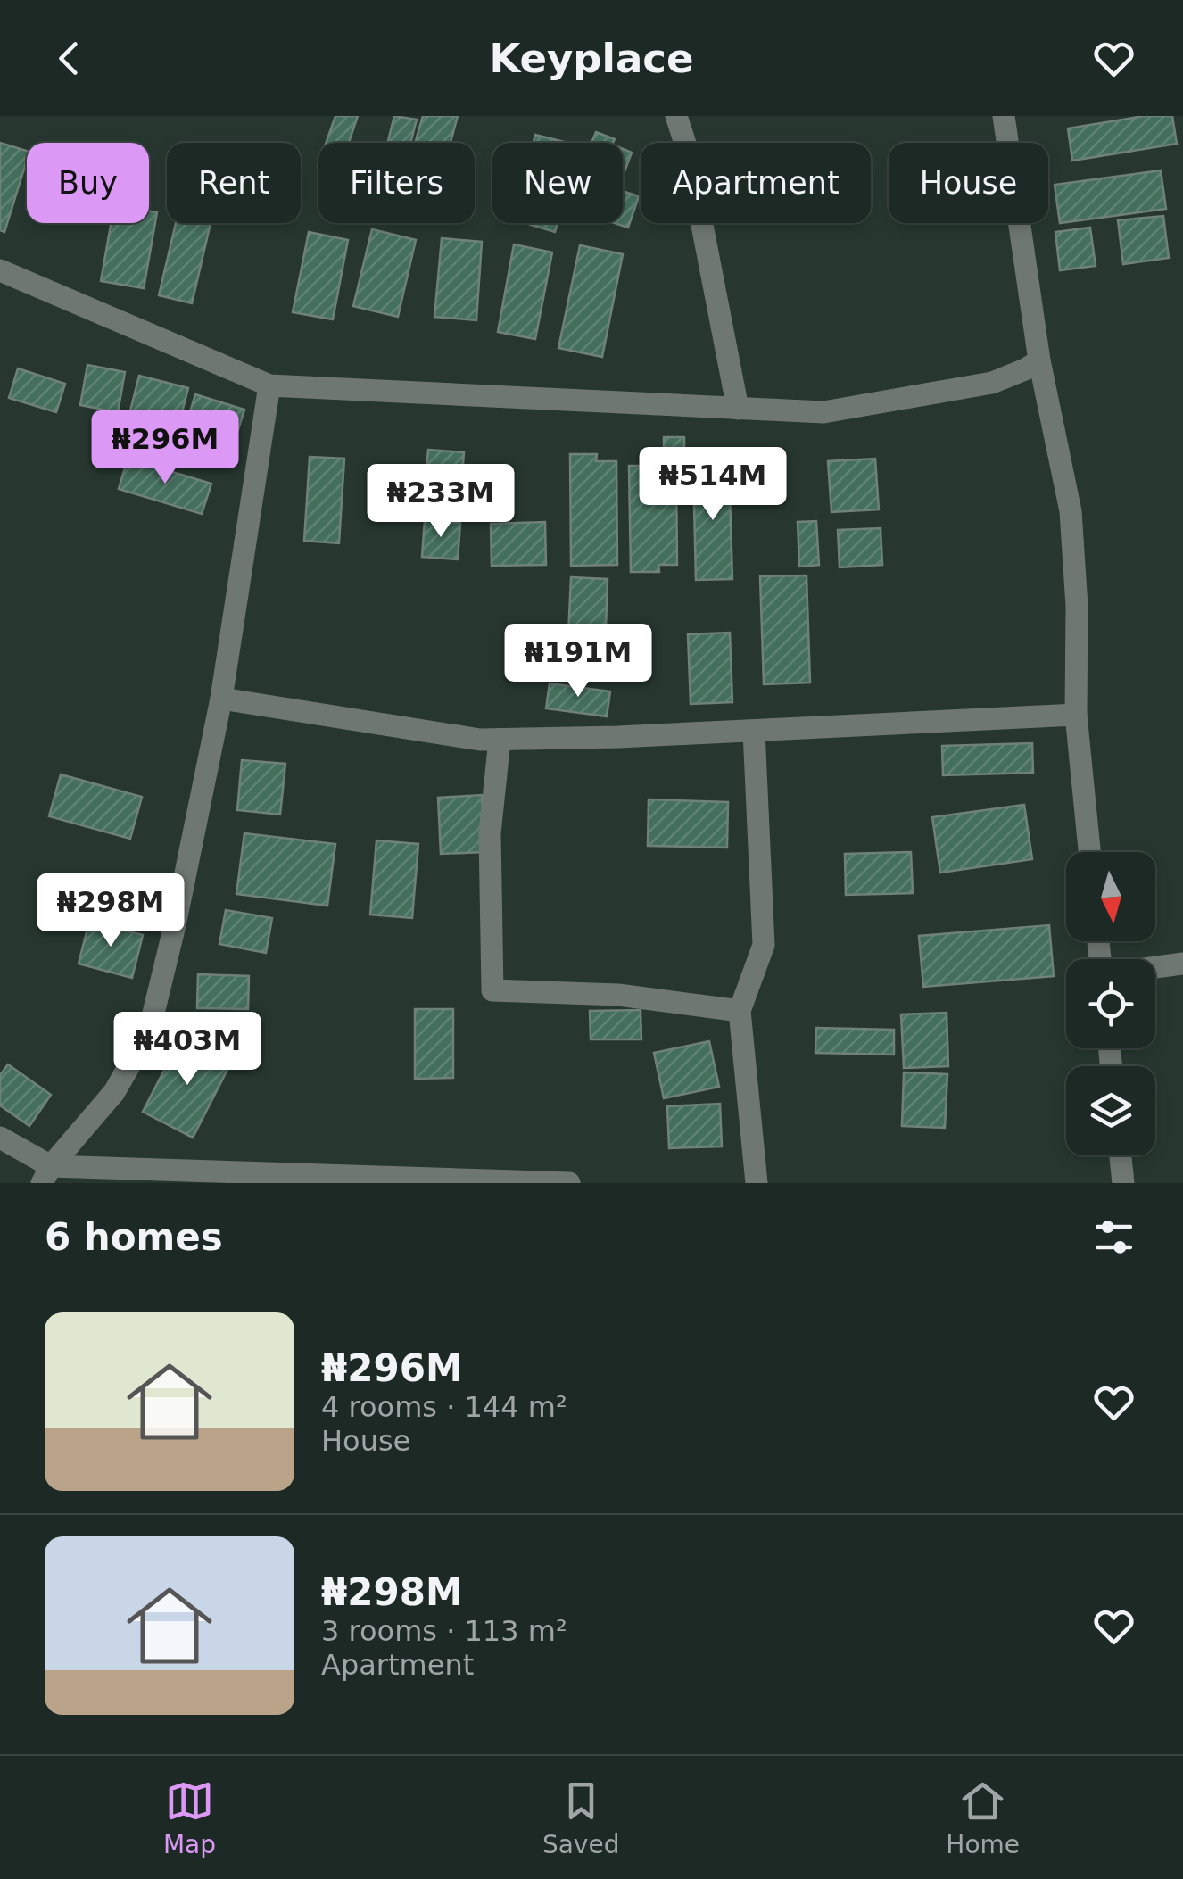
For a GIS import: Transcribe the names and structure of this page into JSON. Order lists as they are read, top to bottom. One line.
{"north":"bottom","page":{"header":"Keyplace","chip":["Buy","Rent","Filters","New","Apartment","House"],"price":["₦296M","₦514M","₦233M","₦191M","₦298M","₦403M"],"heading":"6 homes","list":[{"name":"₦296M","note":"4 rooms · 144 m² · House"},{"name":"₦298M","note":"3 rooms · 113 m² · Apartment"}],"tabs":["Map","Saved","Home"]}}
